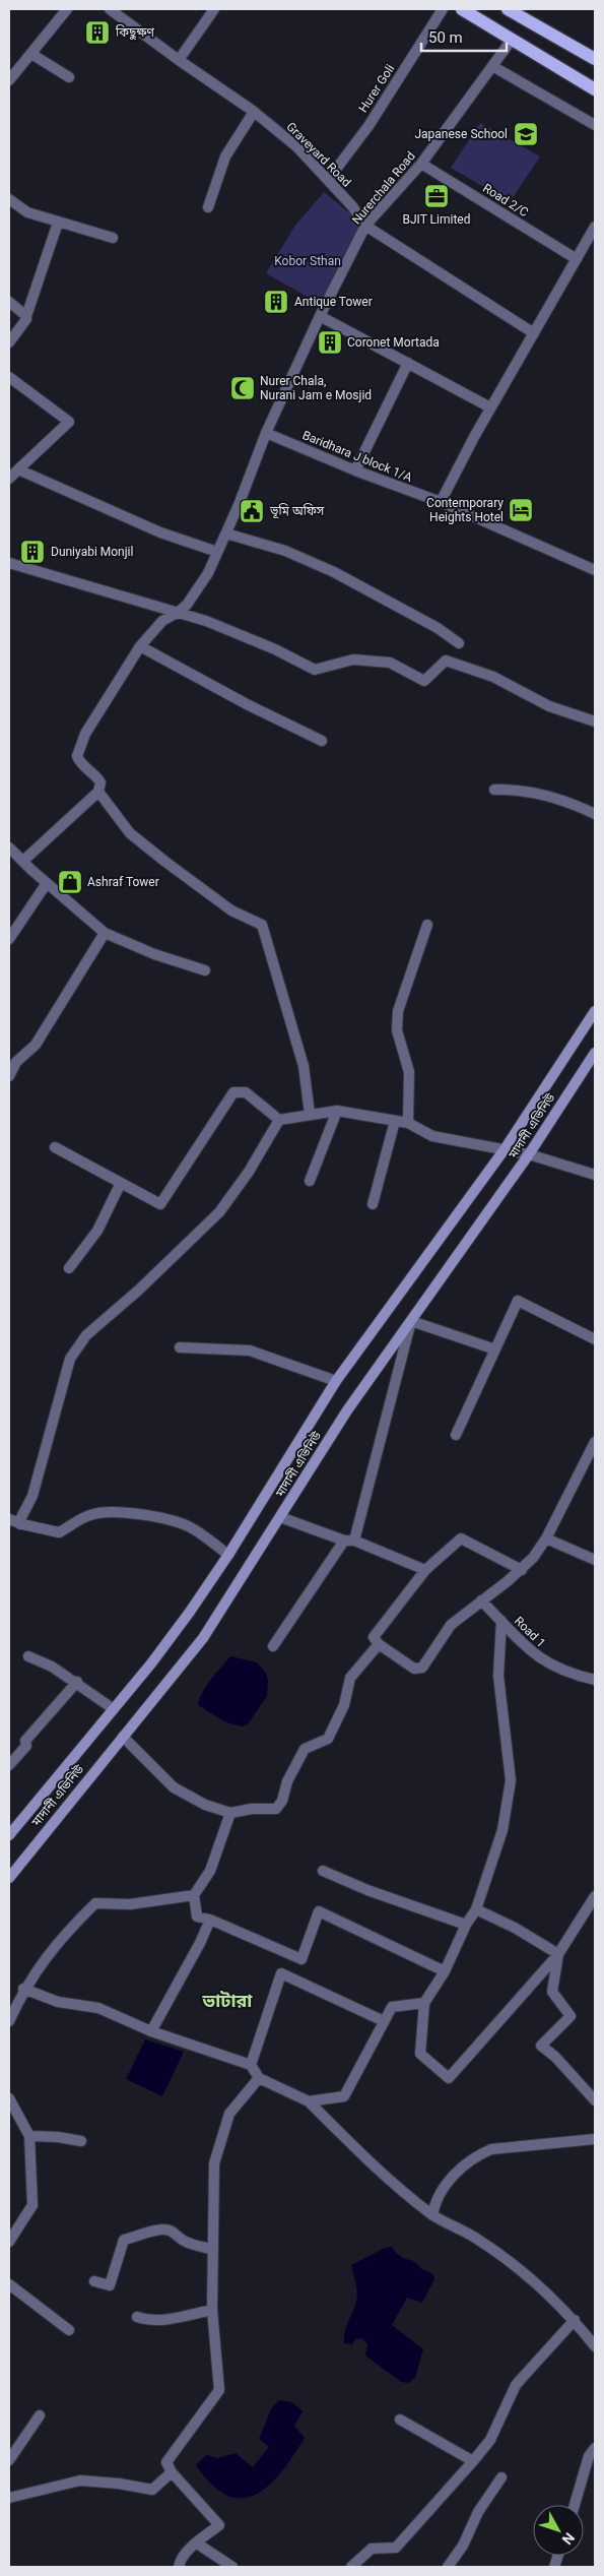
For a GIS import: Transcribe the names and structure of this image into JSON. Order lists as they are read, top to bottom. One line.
{"streets":{"main road":["মাদানী এভিনিউ"],"street":["Hurer Goli","Graveyard Road","Nurerchala Road","Road 2/C","Baridhara J block 1/A","Road 1"]},"crossings":[["Hurer Goli","Graveyard Road"],["Graveyard Road","Nurerchala Road"],["Nurerchala Road","Road 2/C"],["Nurerchala Road","Baridhara J block 1/A"]],"districts":["ভাটারা"],"parks":["Kobor Sthan"],"places":{"building":["কিছুক্ষণ","Antique Tower","Coronet Mortada","Duniyabi Monjil"],"school or university":["Japanese School"],"office":["BJIT Limited"],"mosque":["Nurer Chala, Nurani Jam e Mosjid"],"hotel":["Contemporary Heights Hotel"],"public building":["ভূমি অফিস"],"shop":["Ashraf Tower"]},"scale_bar":"50 m","north":"bottom right"}
